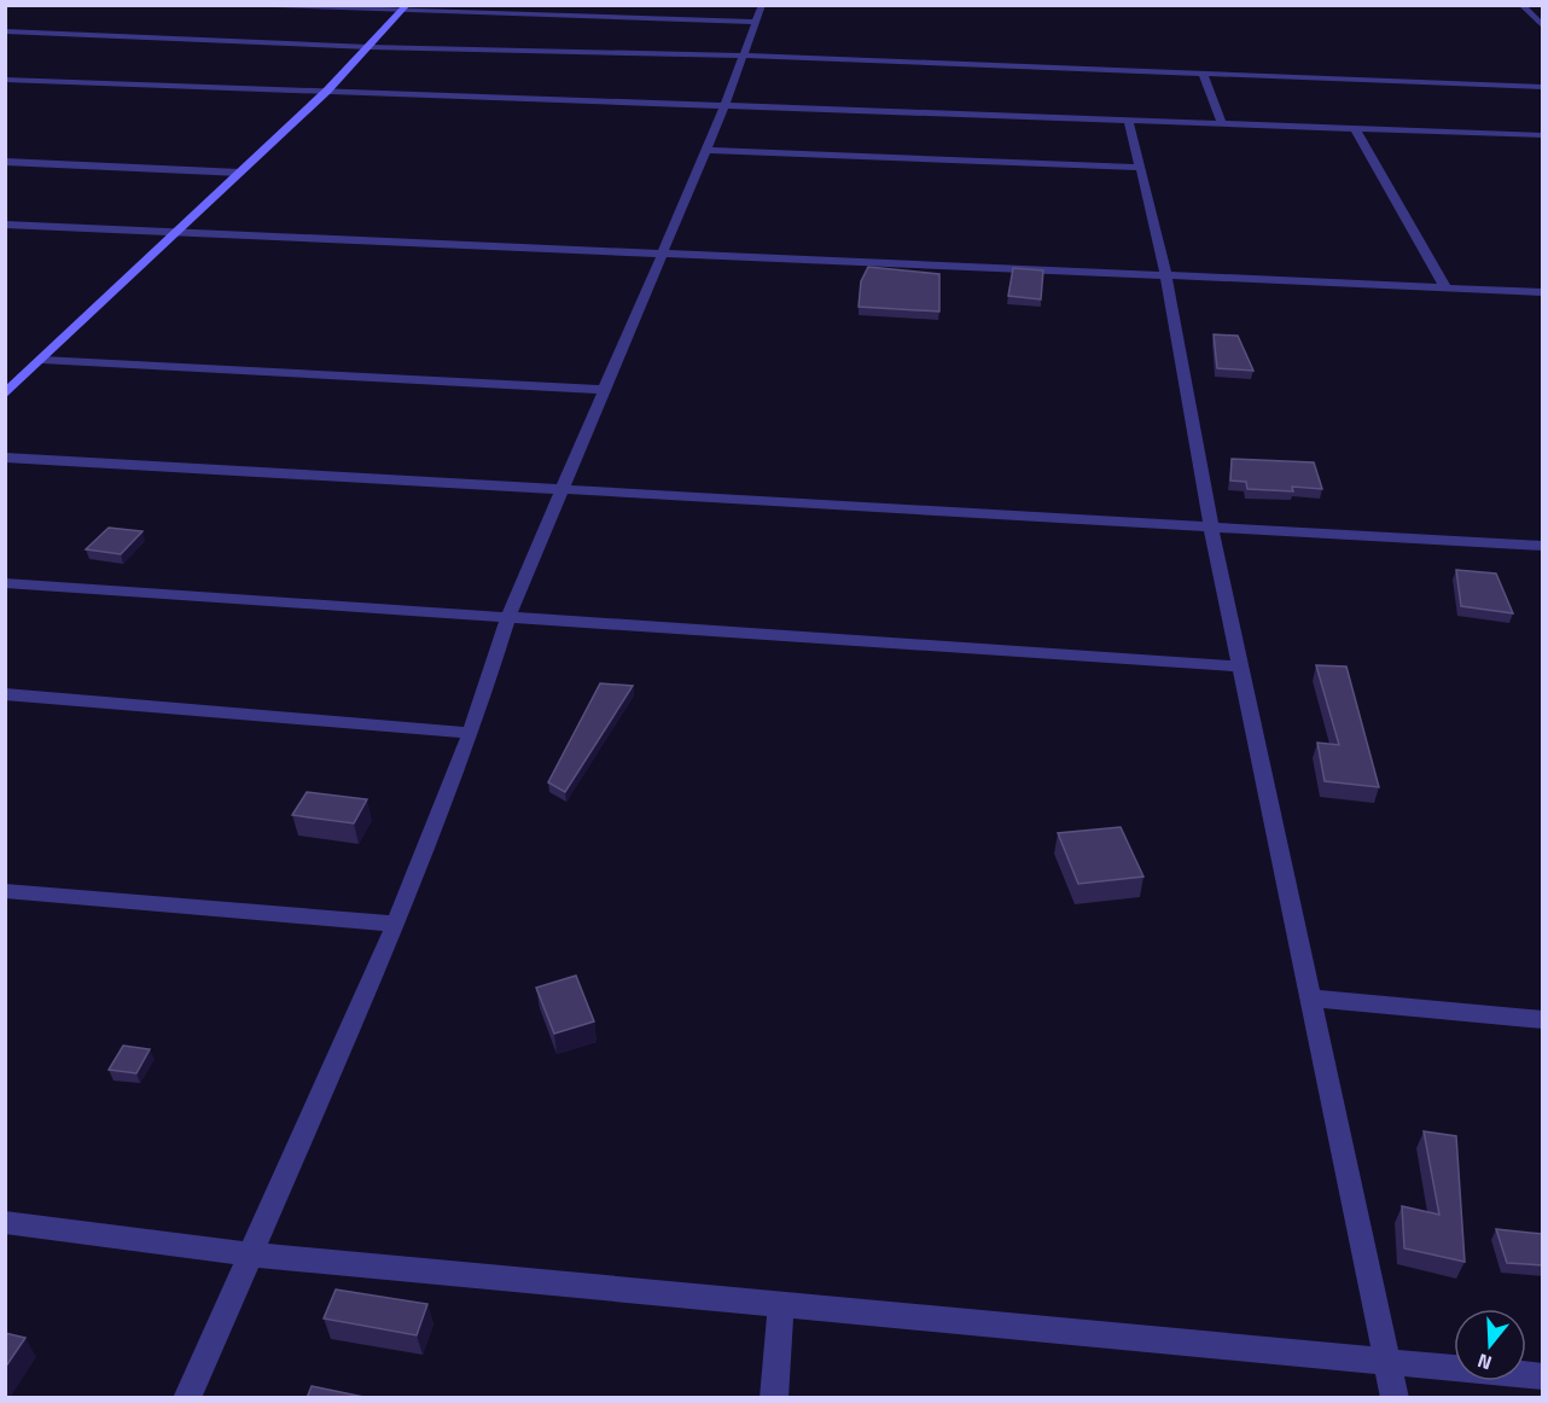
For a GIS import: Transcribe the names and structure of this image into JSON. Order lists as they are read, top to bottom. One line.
{"north":"bottom"}
